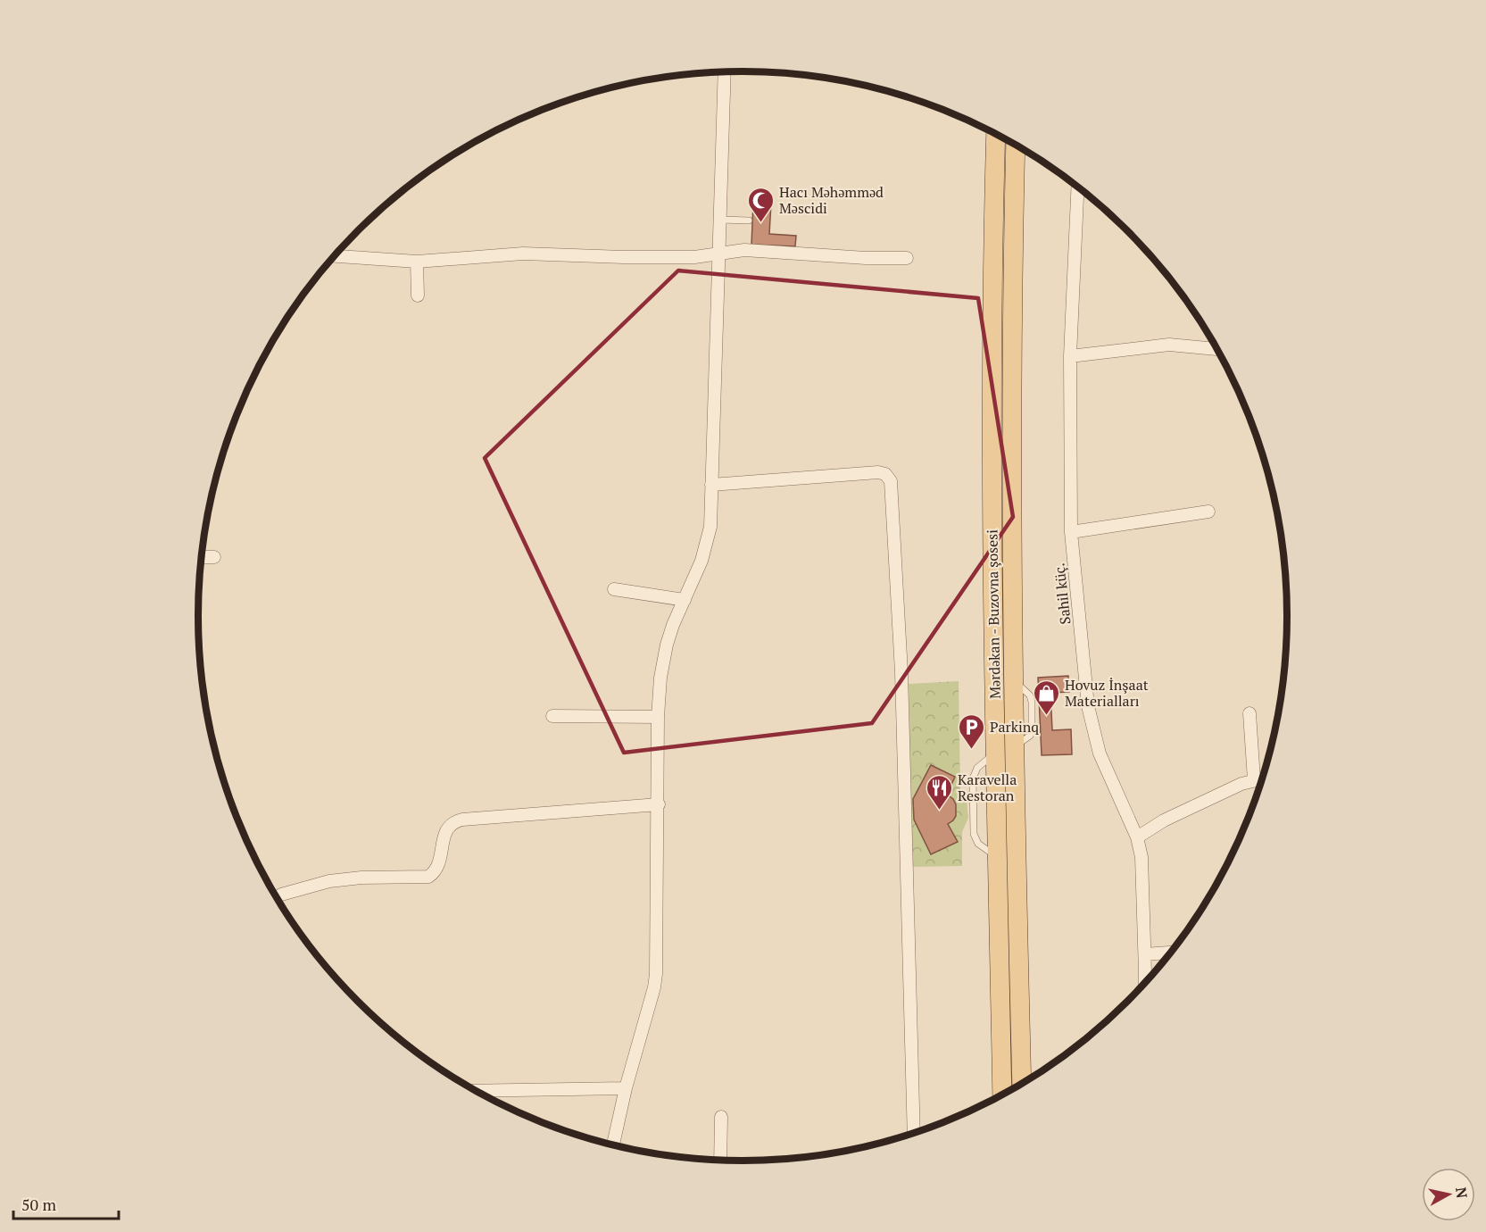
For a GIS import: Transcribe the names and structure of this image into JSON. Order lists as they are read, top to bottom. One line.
{"streets":{"main road":["Mərdəkan - Buzovna şosesi"],"street":["Sahil küç."]},"places":{"mosque":["Hacı Məhəmməd Məscidi"],"shop":["Hovuz İnşaat Materialları"],"parking":["Parkinq"],"restaurant":["Karavella Restoran"]},"scale_bar":"50 m","north":"right"}
